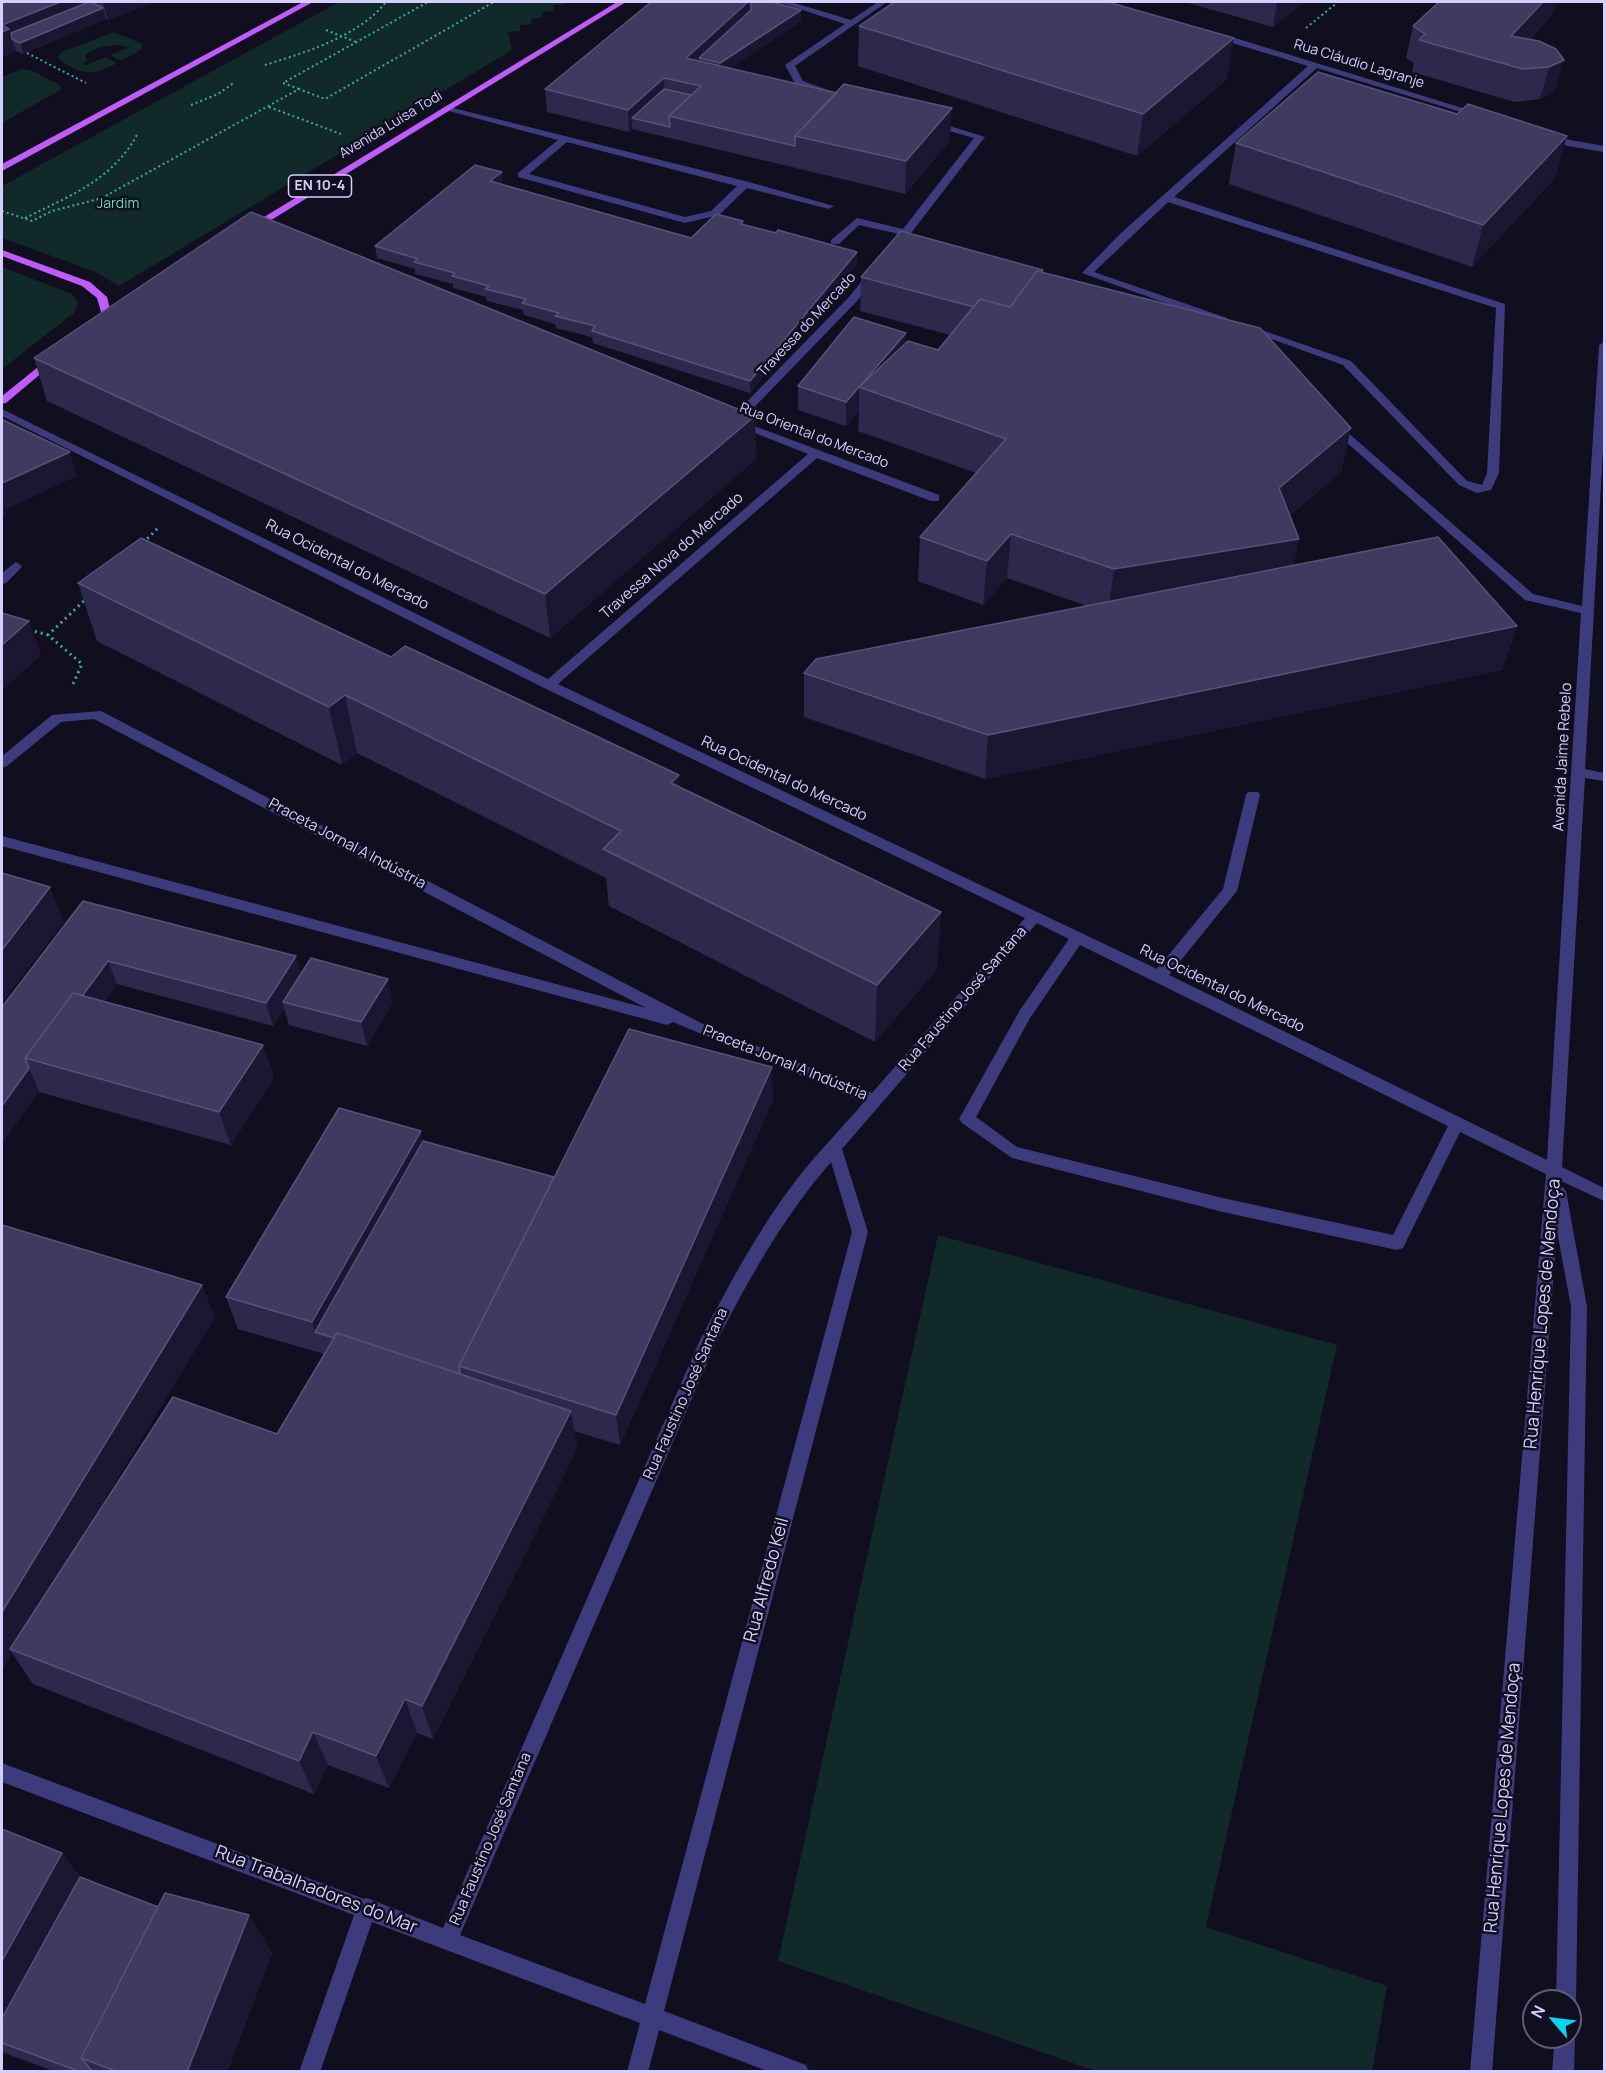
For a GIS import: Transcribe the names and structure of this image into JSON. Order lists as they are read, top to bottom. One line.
{"streets":{"main road":["Avenida Luísa Todi","EN 10-4"],"street":["Rua Cláudio Lagranje","Travessa do Mercado","Rua Oriental do Mercado","Travessa Nova do Mercado","Rua Ocidental do Mercado","Avenida Jaime Rebelo","Praceta Jornal A Indústria","Rua Faustino José Santana","Rua Henrique Lopes de Mendoça","Rua Alfredo Keil","Rua Trabalhadores do Mar"]},"crossings":[["Travessa do Mercado","Rua Oriental do Mercado"],["Rua Oriental do Mercado","Travessa Nova do Mercado"],["Travessa Nova do Mercado","Rua Ocidental do Mercado"],["Rua Ocidental do Mercado","Avenida Jaime Rebelo"],["Rua Ocidental do Mercado","Rua Faustino José Santana"],["Rua Ocidental do Mercado","Rua Henrique Lopes de Mendoça"],["Avenida Jaime Rebelo","Rua Henrique Lopes de Mendoça"],["Praceta Jornal A Indústria","Rua Faustino José Santana"],["Rua Faustino José Santana","Rua Alfredo Keil"],["Rua Faustino José Santana","Rua Trabalhadores do Mar"],["Rua Alfredo Keil","Rua Trabalhadores do Mar"]],"parks":["Jardim"],"north":"top left"}
